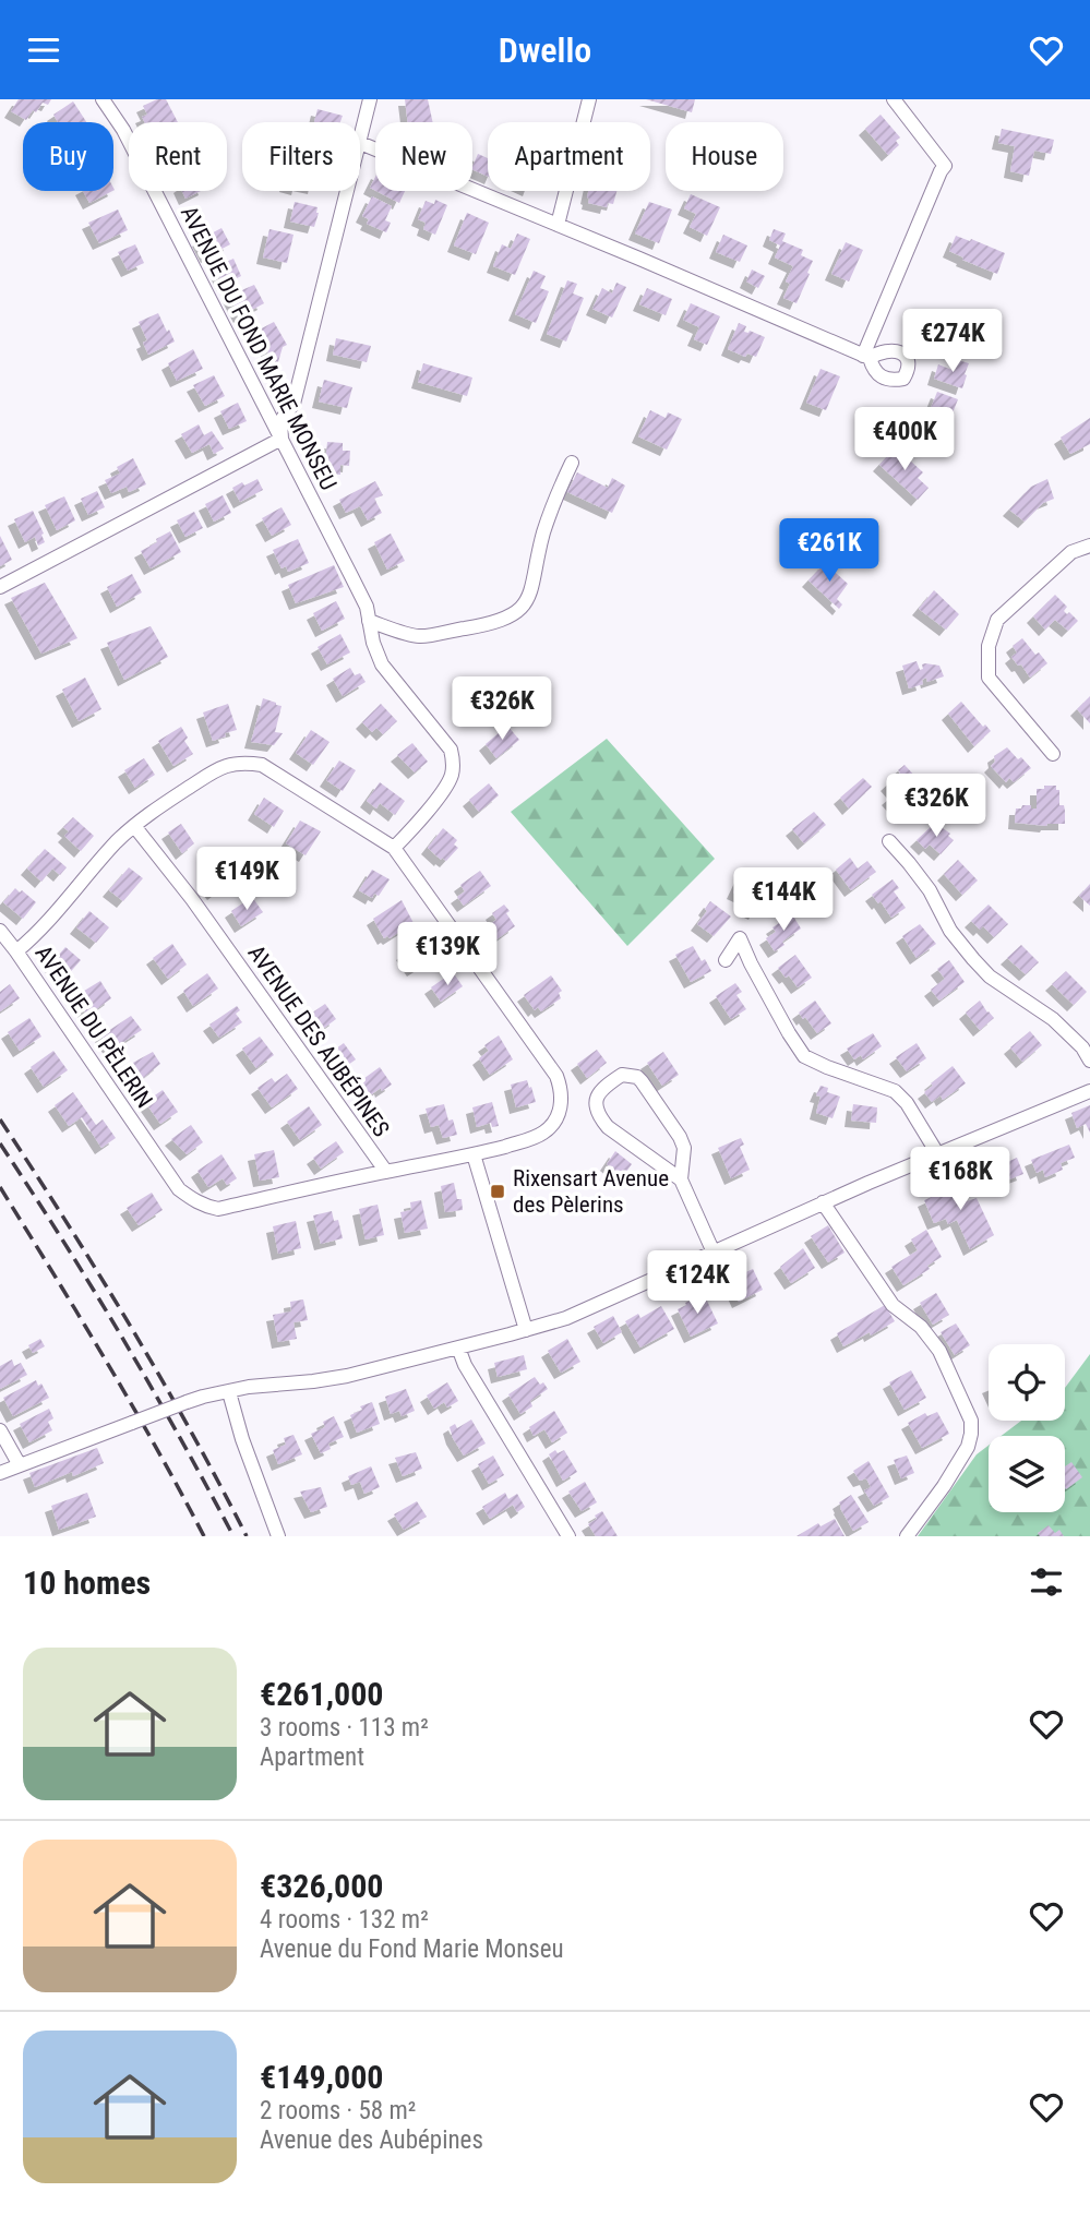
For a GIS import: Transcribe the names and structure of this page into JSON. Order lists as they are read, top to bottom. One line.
{"streets":{"street":["AVENUE DU FOND MARIE MONSEU","AVENUE DU PÈLERIN","AVENUE DES AUBÉPINES"]},"crossings":[["AVENUE DU FOND MARIE MONSEU","AVENUE DU PÈLERIN"],["AVENUE DU PÈLERIN","AVENUE DES AUBÉPINES"]],"places":{"transit":["Rixensart Avenue des Pèlerins"]},"page":{"header":"Dwello","chip":["Buy","Rent","Filters","New","Apartment","House"],"price":["€274K","€400K","€261K","€326K","€326K","€149K","€144K","€139K","€168K","€124K"],"heading":"10 homes","list":[{"name":"€261,000","note":"3 rooms · 113 m² · Apartment"},{"name":"€326,000","note":"4 rooms · 132 m² · Avenue du Fond Marie Monseu"},{"name":"€149,000","note":"2 rooms · 58 m² · Avenue des Aubépines"}]}}
